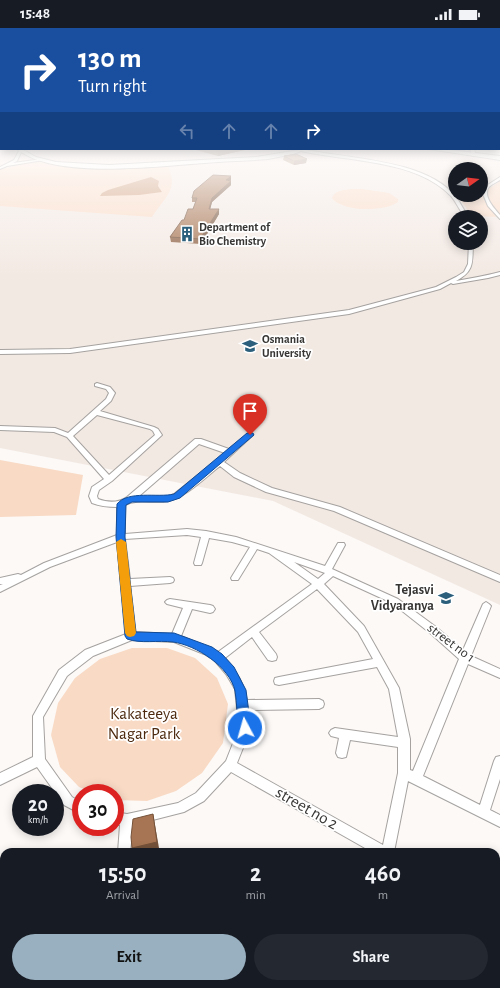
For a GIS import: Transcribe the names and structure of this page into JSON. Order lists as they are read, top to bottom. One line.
{"streets":{"street":["street no 1","street no 2"]},"parks":["Kakateeya Nagar Park"],"places":{"building":["Department of Bio Chemistry"],"school or university":["Osmania University","Tejasvi Vidyaranya"]},"north":"right","page":{"status":"15:48","turn":["130 m","Turn right"],"speed":"20 km/h","limit":"30","eta":["15:50","Arrival","2","min","460","m"],"buttons":["Exit","Share"]}}
